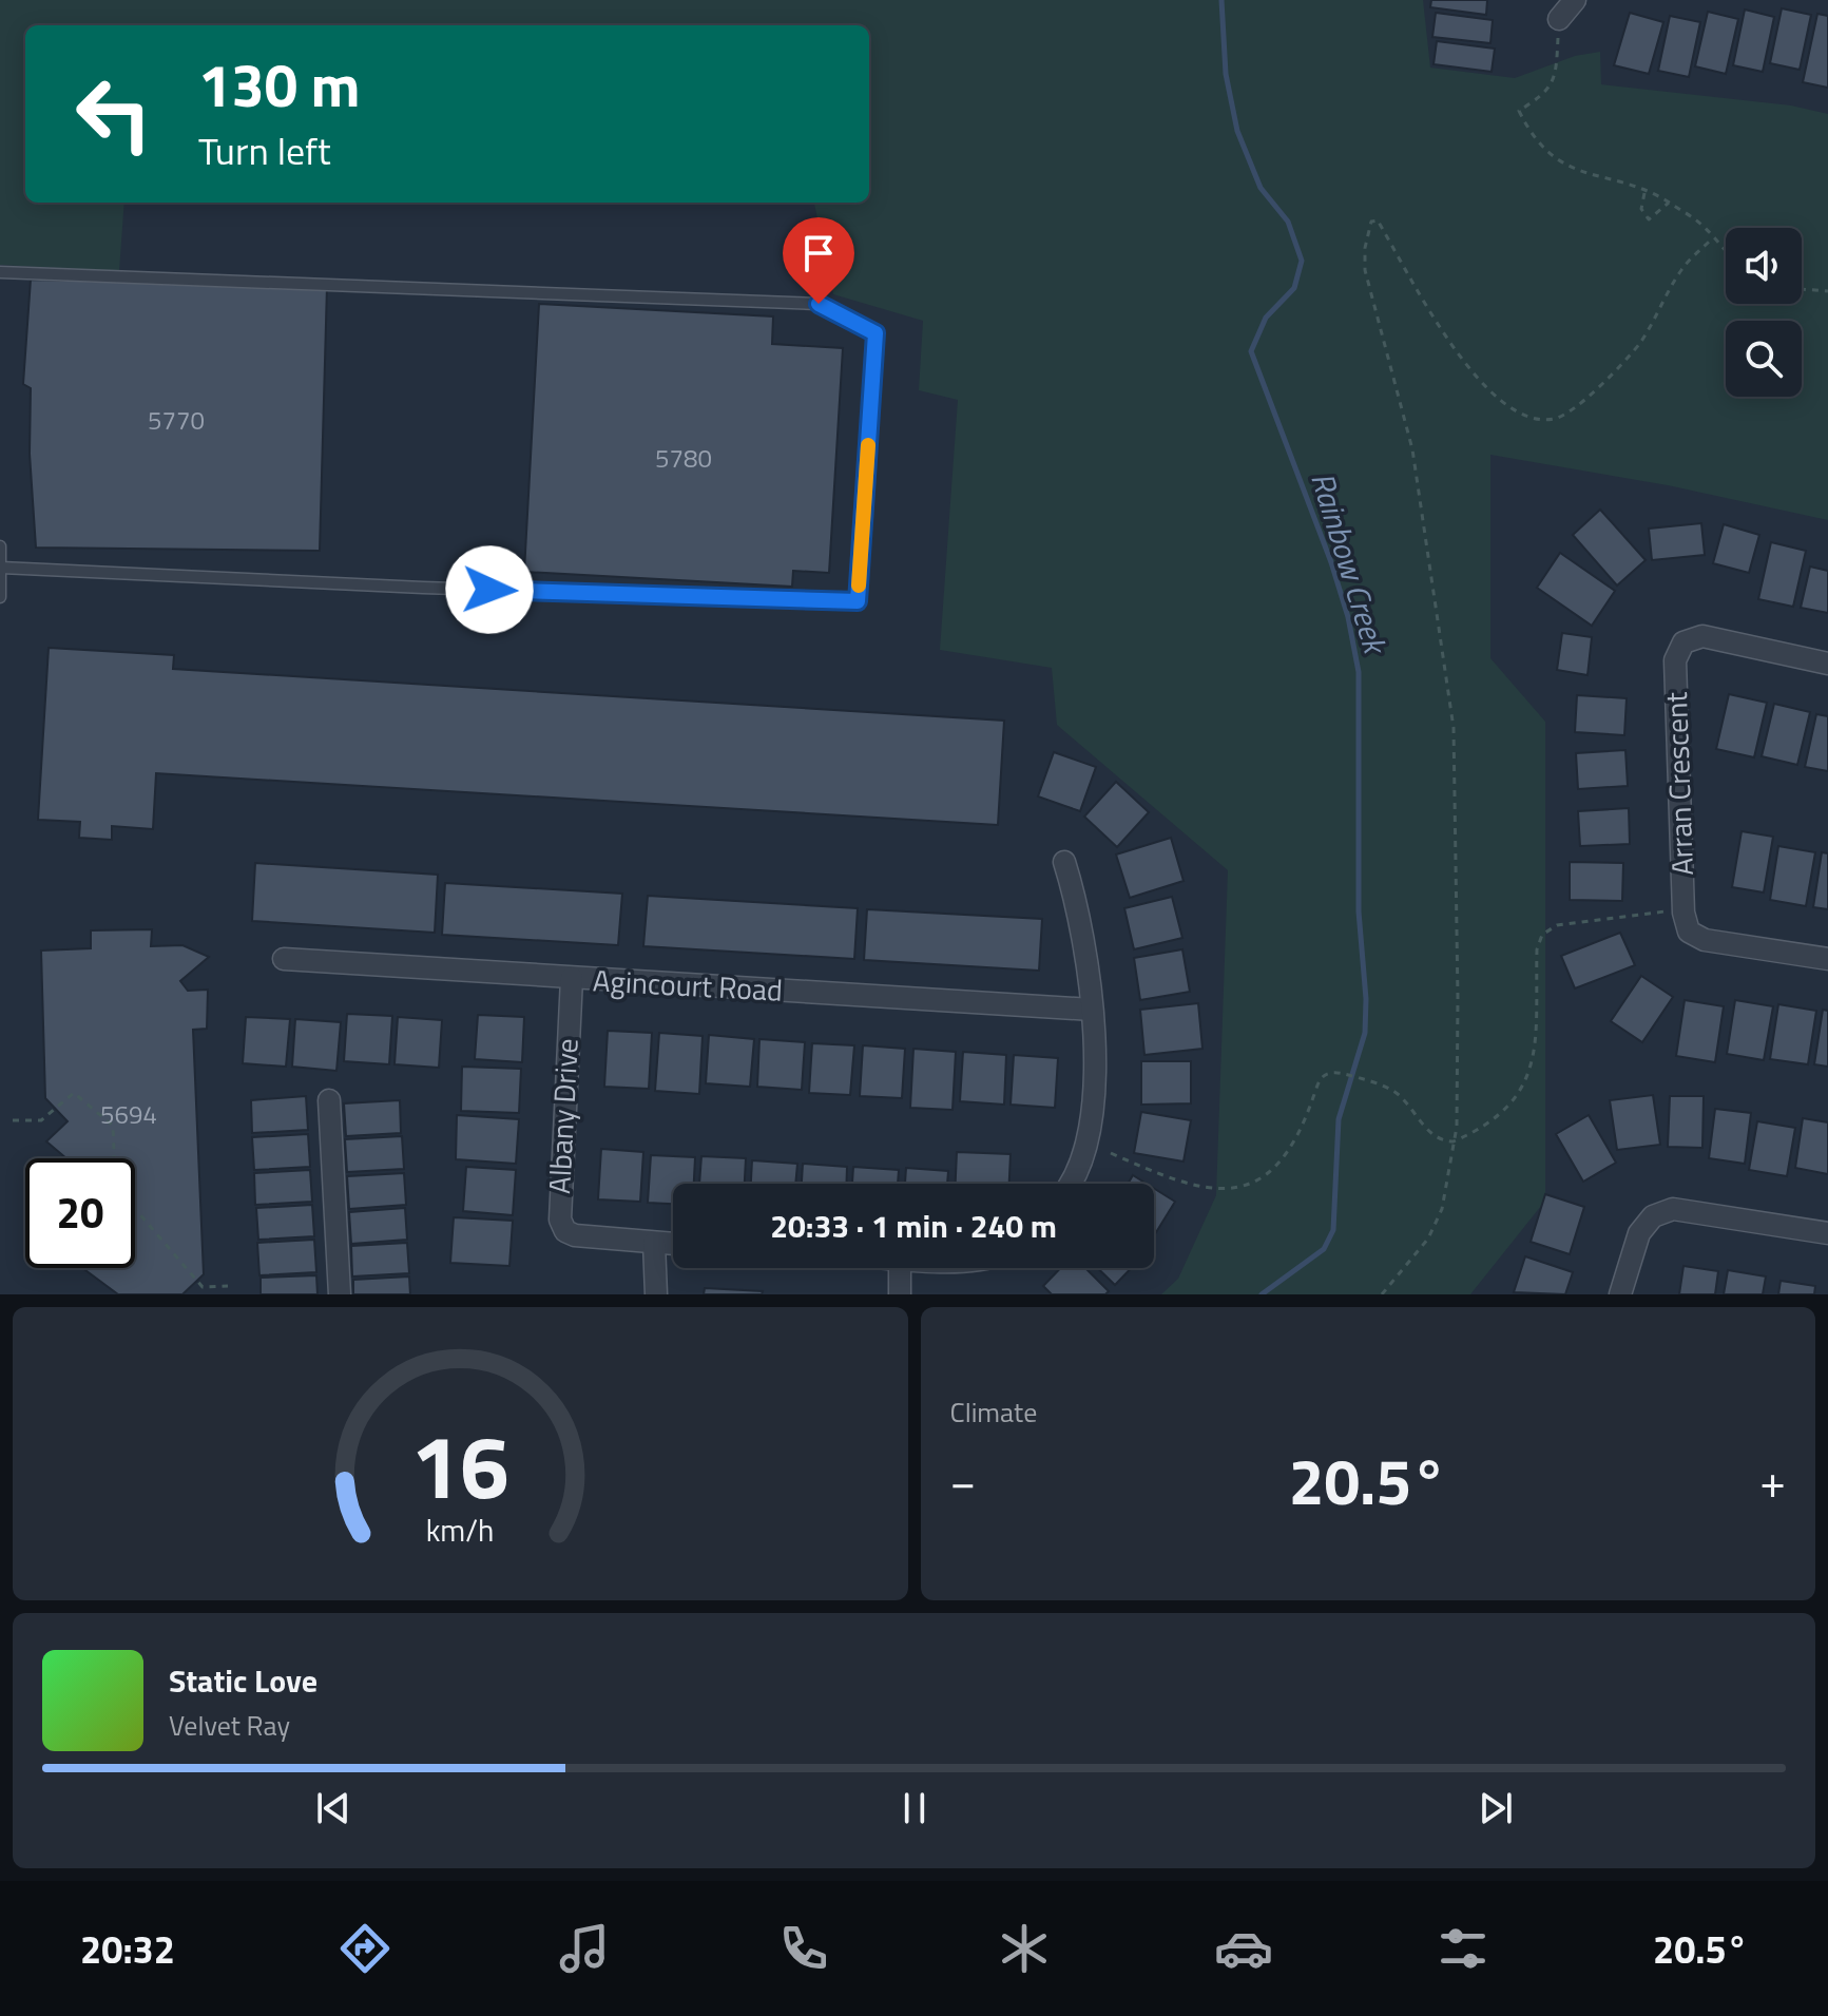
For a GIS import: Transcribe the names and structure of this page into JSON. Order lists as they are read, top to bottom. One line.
{"streets":{"street":["Arran Crescent","Agincourt Road","Albany Drive"]},"crossings":[["Agincourt Road","Albany Drive"]],"water":["Rainbow Creek"],"house_numbers":["5770","5780","5694"],"page":{"turn":["130 m","Turn left"],"limit":"20","trip":"20:33 · 1 min · 240 m","tile":"Climate","heat":["−","20.5°","+"],"song":["Static Love","Velvet Ray"],"tabs":["20:32","20.5°"],"gauge":["16","km/h"]}}
